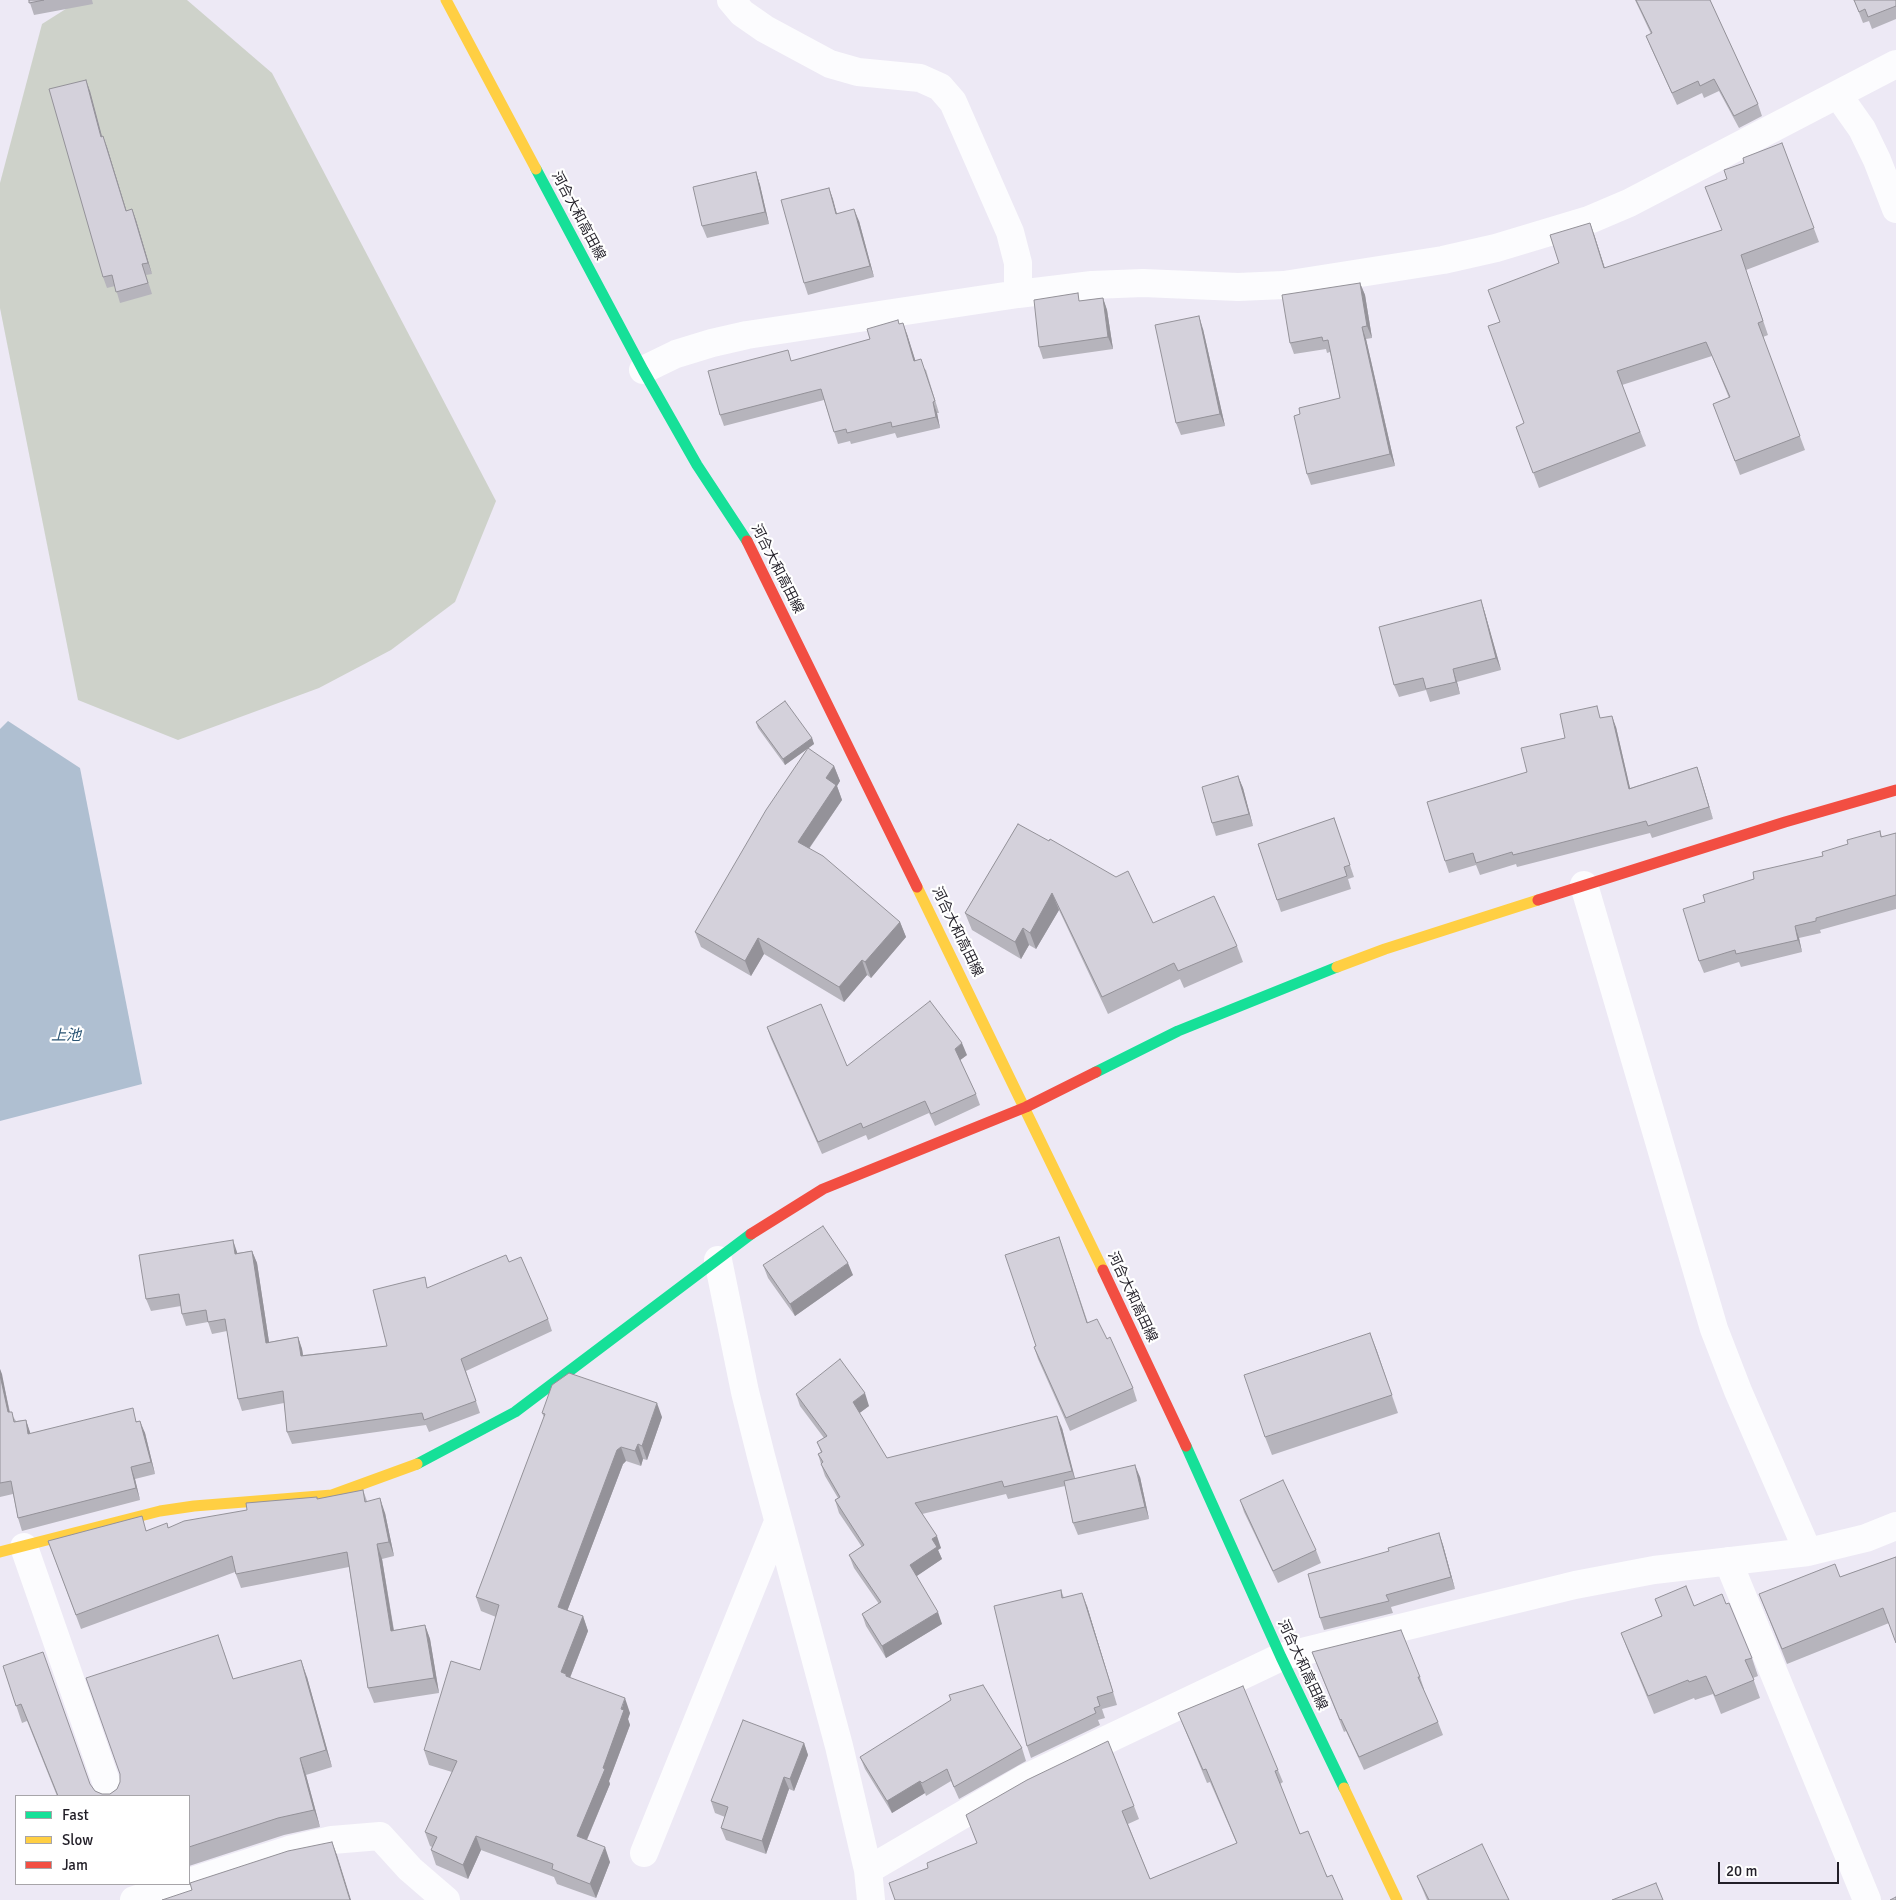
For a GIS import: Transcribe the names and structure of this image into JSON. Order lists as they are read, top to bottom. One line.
{"streets":{"main road":["河合大和高田線"]},"water":["上池"],"legend":["Fast","Slow","Jam"],"scale_bar":"20 m"}
